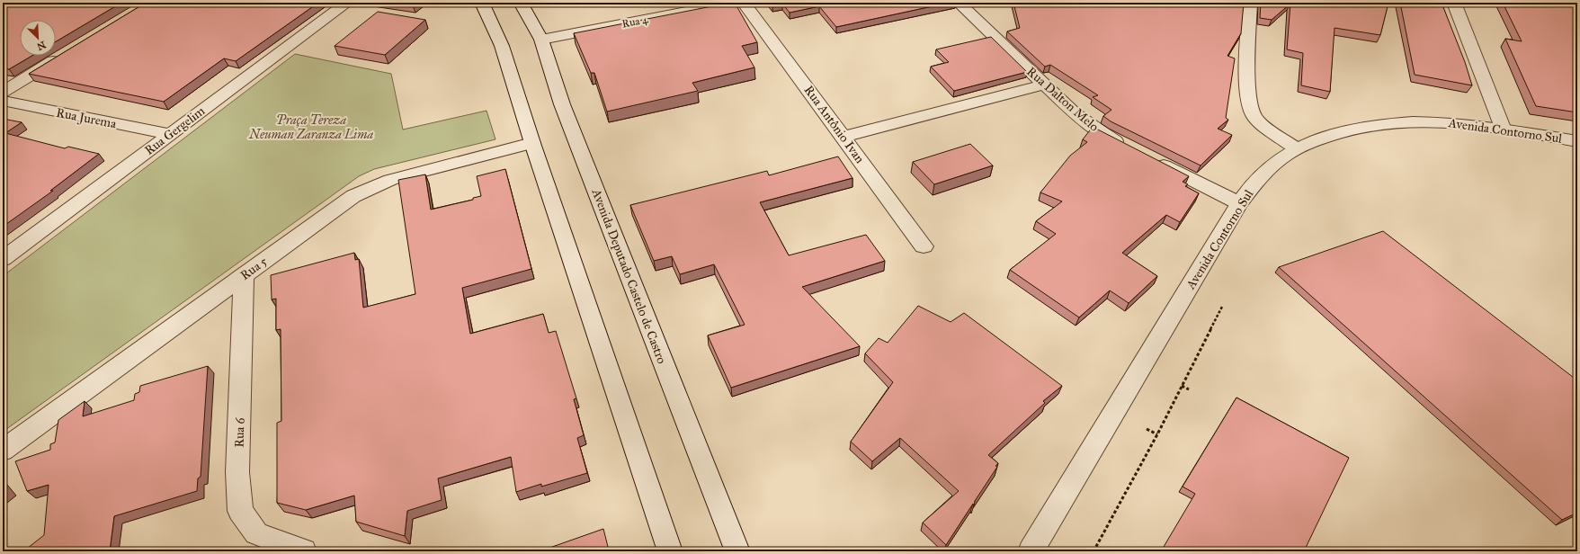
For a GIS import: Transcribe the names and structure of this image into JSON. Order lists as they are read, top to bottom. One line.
{"streets":{"street":["Rua 4","Rua Dalton Melo","Rua Jurema","Rua Antônio Ivan","Rua Gergelim","Avenida Contorno Sul","Rua 5","Avenida Deputado Castelo de Castro","Rua 6"]},"crossings":[["Rua 4","Avenida Deputado Castelo de Castro"],["Rua Jurema","Rua Gergelim"],["Rua 5","Rua 6"]],"parks":["Praça Tereza Neuman Zaranza Lima"],"north":"bottom right"}
